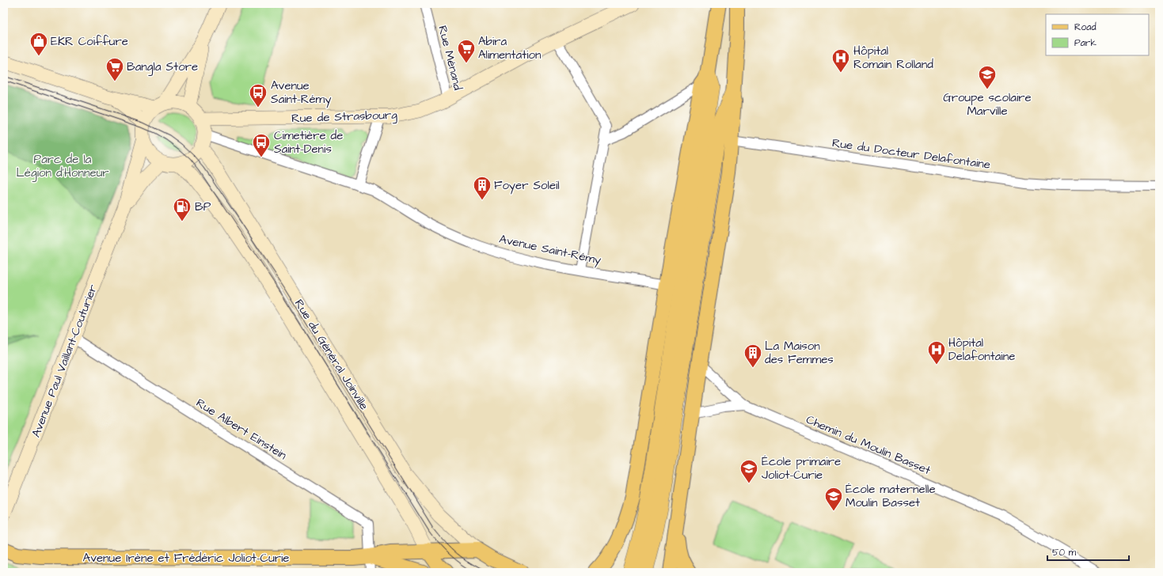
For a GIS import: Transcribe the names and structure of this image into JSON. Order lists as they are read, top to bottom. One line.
{"streets":{"main road":["Rue de Strasbourg","Rue du Général Joinville","Avenue Paul Vaillant-Couturier","Avenue Irène et Frédéric Joliot-Curie"],"street":["Rue Ménand","Rue du Docteur Delafontaine","Avenue Saint-Rémy","Rue Albert Einstein","Chemin du Moulin Basset"]},"crossings":[["Rue Ménand","Rue de Strasbourg"],["Rue de Strasbourg","Avenue Saint-Rémy"],["Rue de Strasbourg","Rue du Général Joinville"],["Rue de Strasbourg","Avenue Paul Vaillant-Couturier"],["Avenue Saint-Rémy","Rue du Général Joinville"],["Avenue Saint-Rémy","Avenue Paul Vaillant-Couturier"],["Rue du Général Joinville","Avenue Paul Vaillant-Couturier"],["Rue du Général Joinville","Avenue Irène et Frédéric Joliot-Curie"],["Avenue Paul Vaillant-Couturier","Rue Albert Einstein"],["Rue Albert Einstein","Avenue Irène et Frédéric Joliot-Curie"]],"parks":["Parc de la Légion d'Honneur"],"places":{"shop":["EKR Coiffure"],"supermarket":["Abira Alimentation","Bangla Store"],"hospital":["Hôpital Romain Rolland","Hôpital Delafontaine"],"school or university":["Groupe scolaire Marville","École primaire Joliot-Curie","École maternelle Moulin Basset"],"bus stop":["Avenue Saint-Rémy","Cimetière de Saint-Denis"],"building":["Foyer Soleil","La Maison des Femmes"],"fuel station":["BP"]},"legend":["Road","Park"],"scale_bar":"50 m"}
